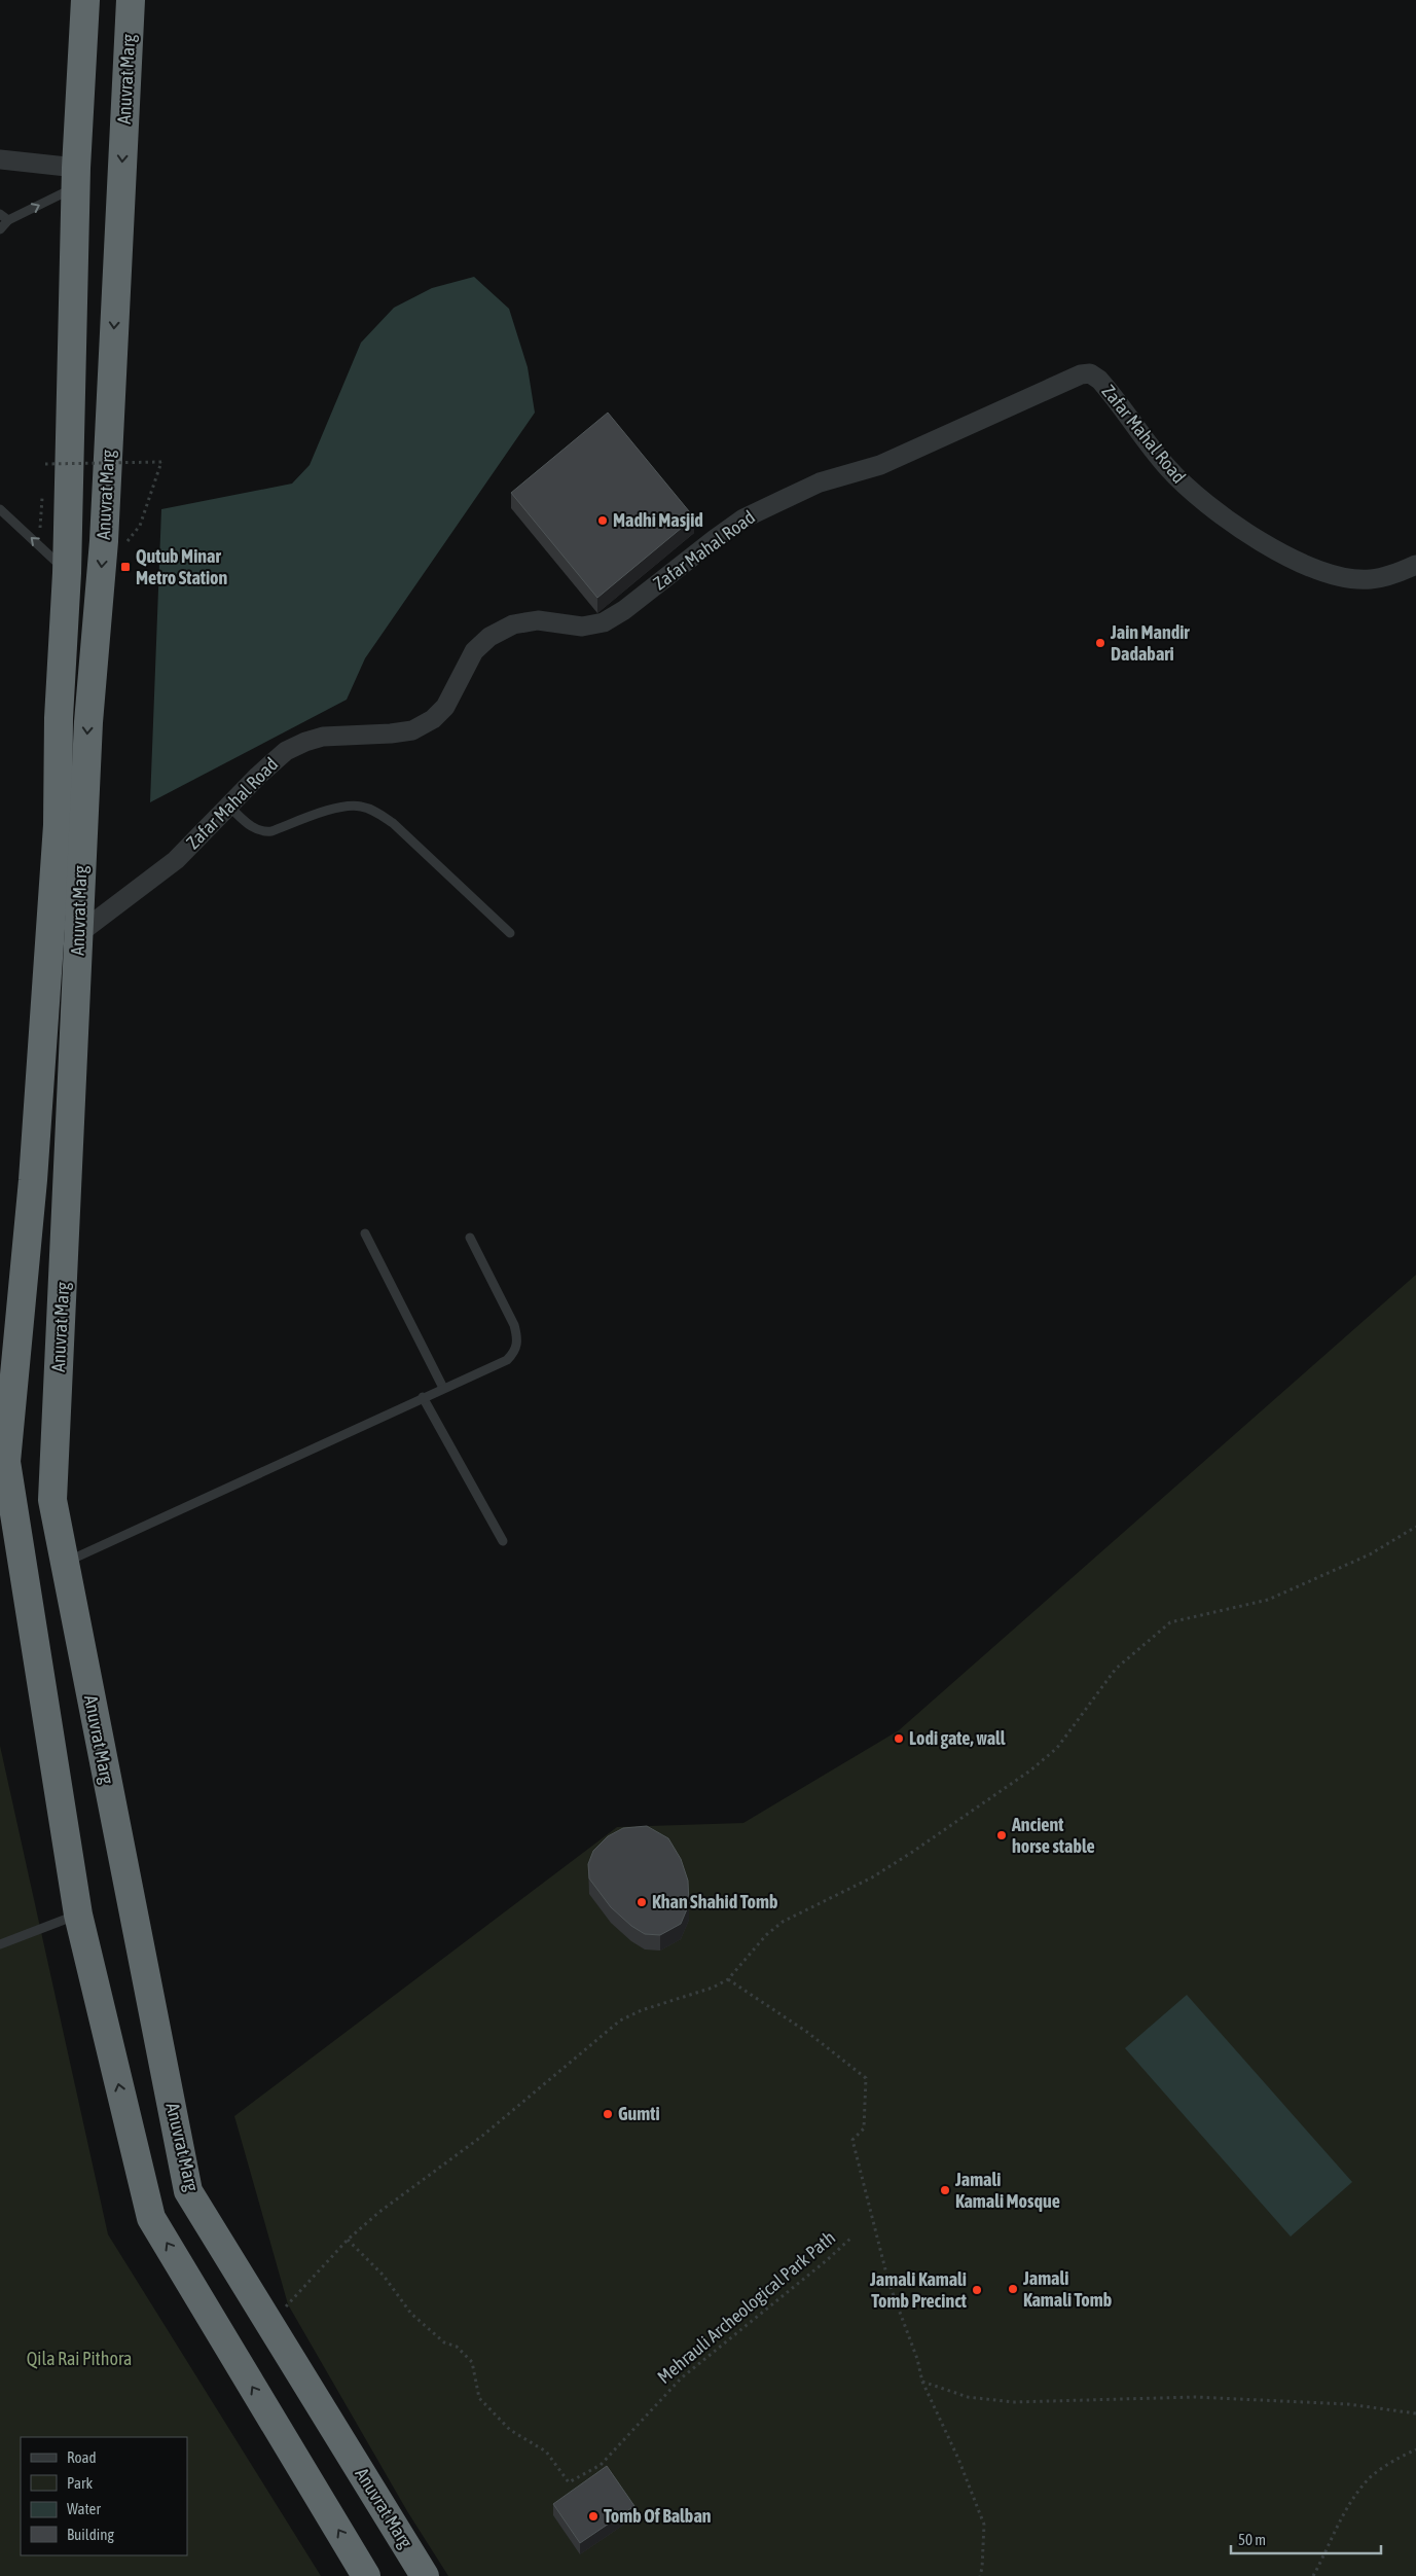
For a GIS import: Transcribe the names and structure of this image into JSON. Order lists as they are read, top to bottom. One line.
{"streets":{"highway":["Anuvrat Marg"],"street":["Zafar Mahal Road"],"path":["Mehrauli Archeological Park Path"]},"crossings":[["Anuvrat Marg","Zafar Mahal Road"]],"parks":["Qila Rai Pithora"],"places":{"other":["Madhi Masjid","Jain Mandir Dadabari","Lodi gate, wall","Ancient horse stable","Khan Shahid Tomb","Gumti","Jamali Kamali Mosque","Jamali Kamali Tomb","Jamali Kamali Tomb Precinct","Tomb Of Balban"],"transit":["Qutub Minar Metro Station"]},"legend":["Road","Park","Water","Building"],"scale_bar":"50 m"}
